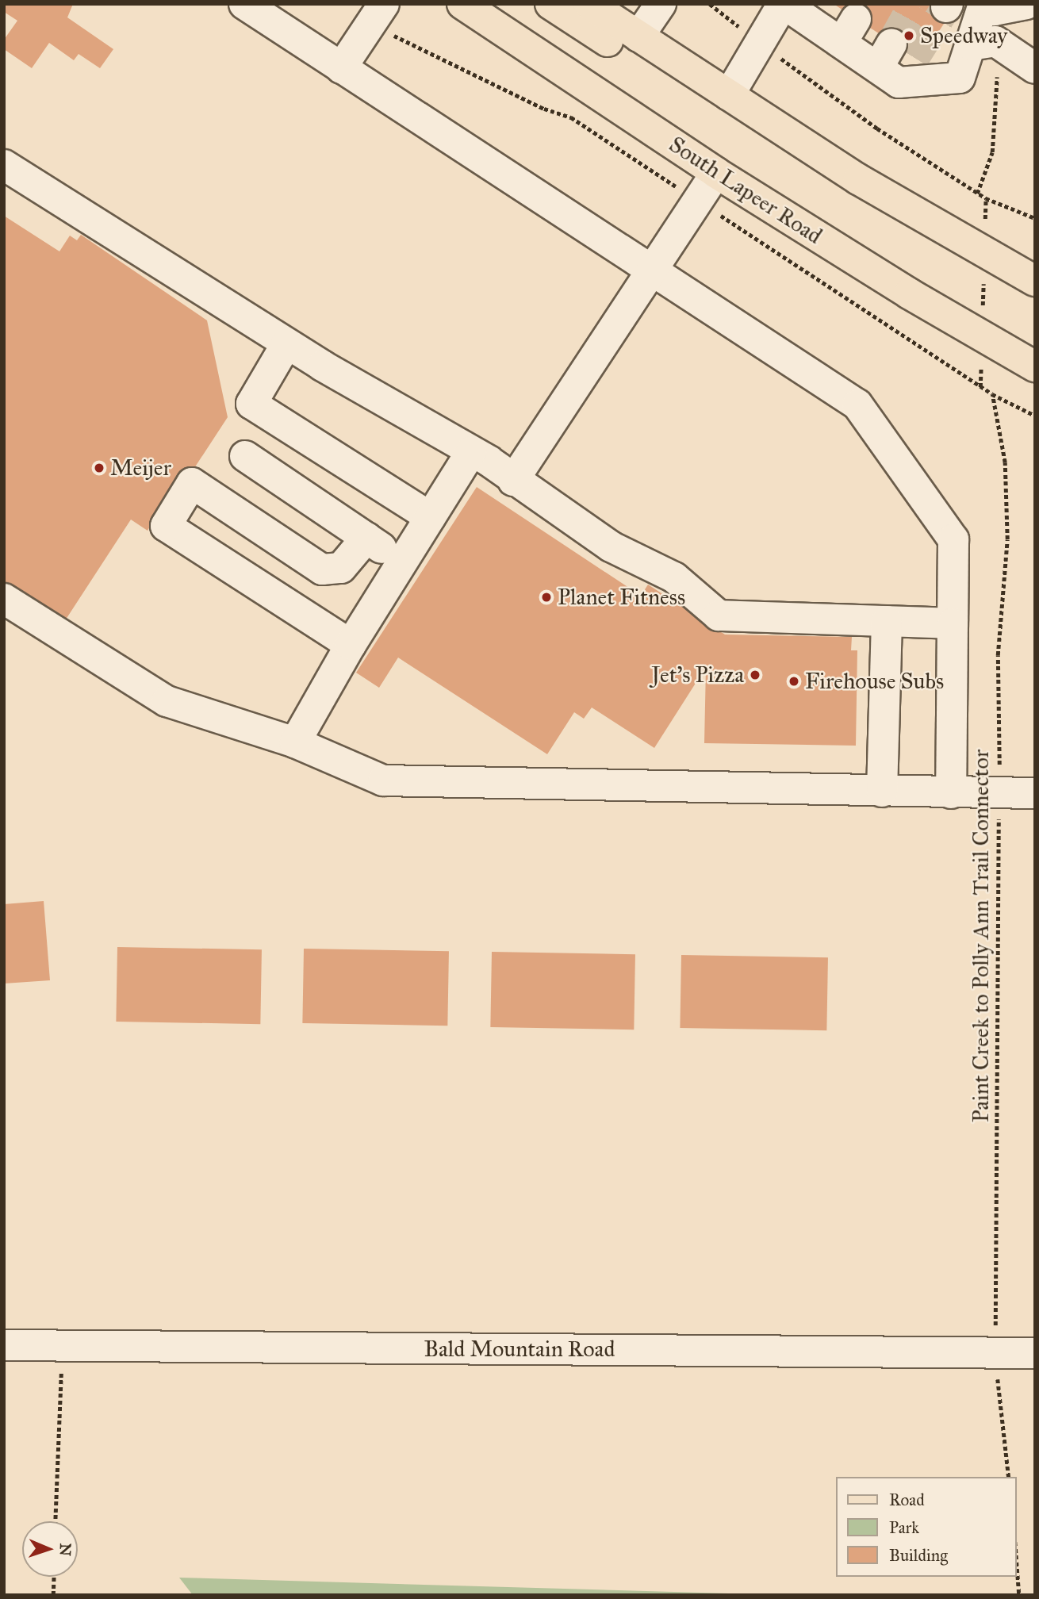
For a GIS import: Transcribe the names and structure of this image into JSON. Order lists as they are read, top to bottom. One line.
{"streets":{"main road":["South Lapeer Road"],"street":["Bald Mountain Road"],"path":["Paint Creek to Polly Ann Trail Connector"]},"crossings":[["Paint Creek to Polly Ann Trail Connector","Bald Mountain Road"]],"places":["Speedway","Meijer","Planet Fitness","Jet's Pizza","Firehouse Subs"],"legend":["Road","Park","Building"],"north":"right"}
